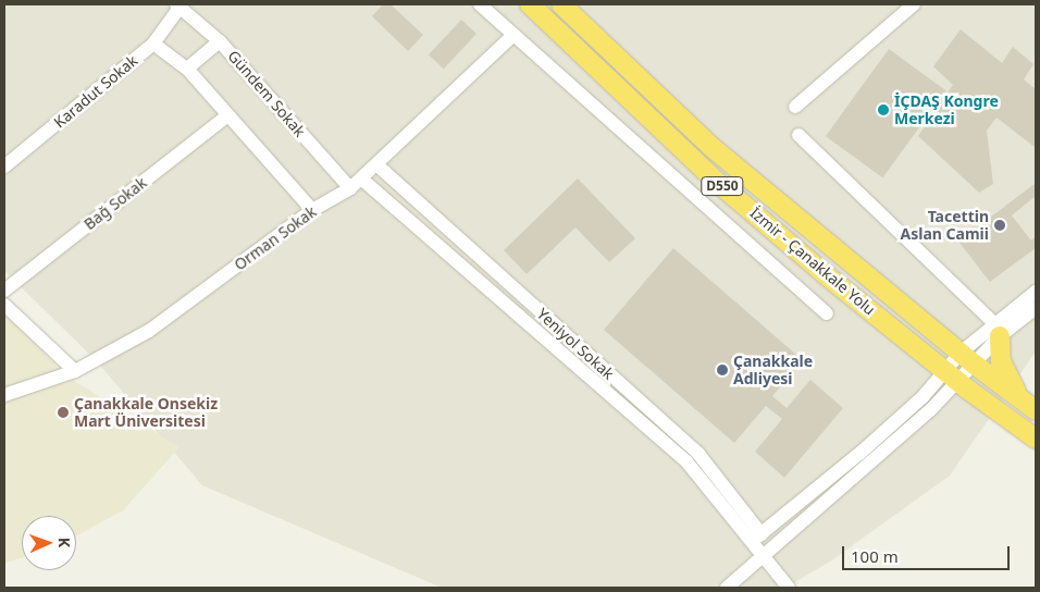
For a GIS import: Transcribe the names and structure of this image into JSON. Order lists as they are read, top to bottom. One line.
{"streets":{"highway":["D550","İzmir - Çanakkale Yolu"],"street":["Karadut Sokak","Gündem Sokak","Bağ Sokak","Orman Sokak","Yeniyol Sokak"]},"crossings":[["Karadut Sokak","Gündem Sokak"],["Gündem Sokak","Orman Sokak"],["Orman Sokak","Yeniyol Sokak"]],"places":["İÇDAŞ Kongre Merkezi","Tacettin Aslan Camii","Çanakkale Adliyesi","Çanakkale Onsekiz Mart Üniversitesi"],"scale_bar":"100 m","north":"right"}
